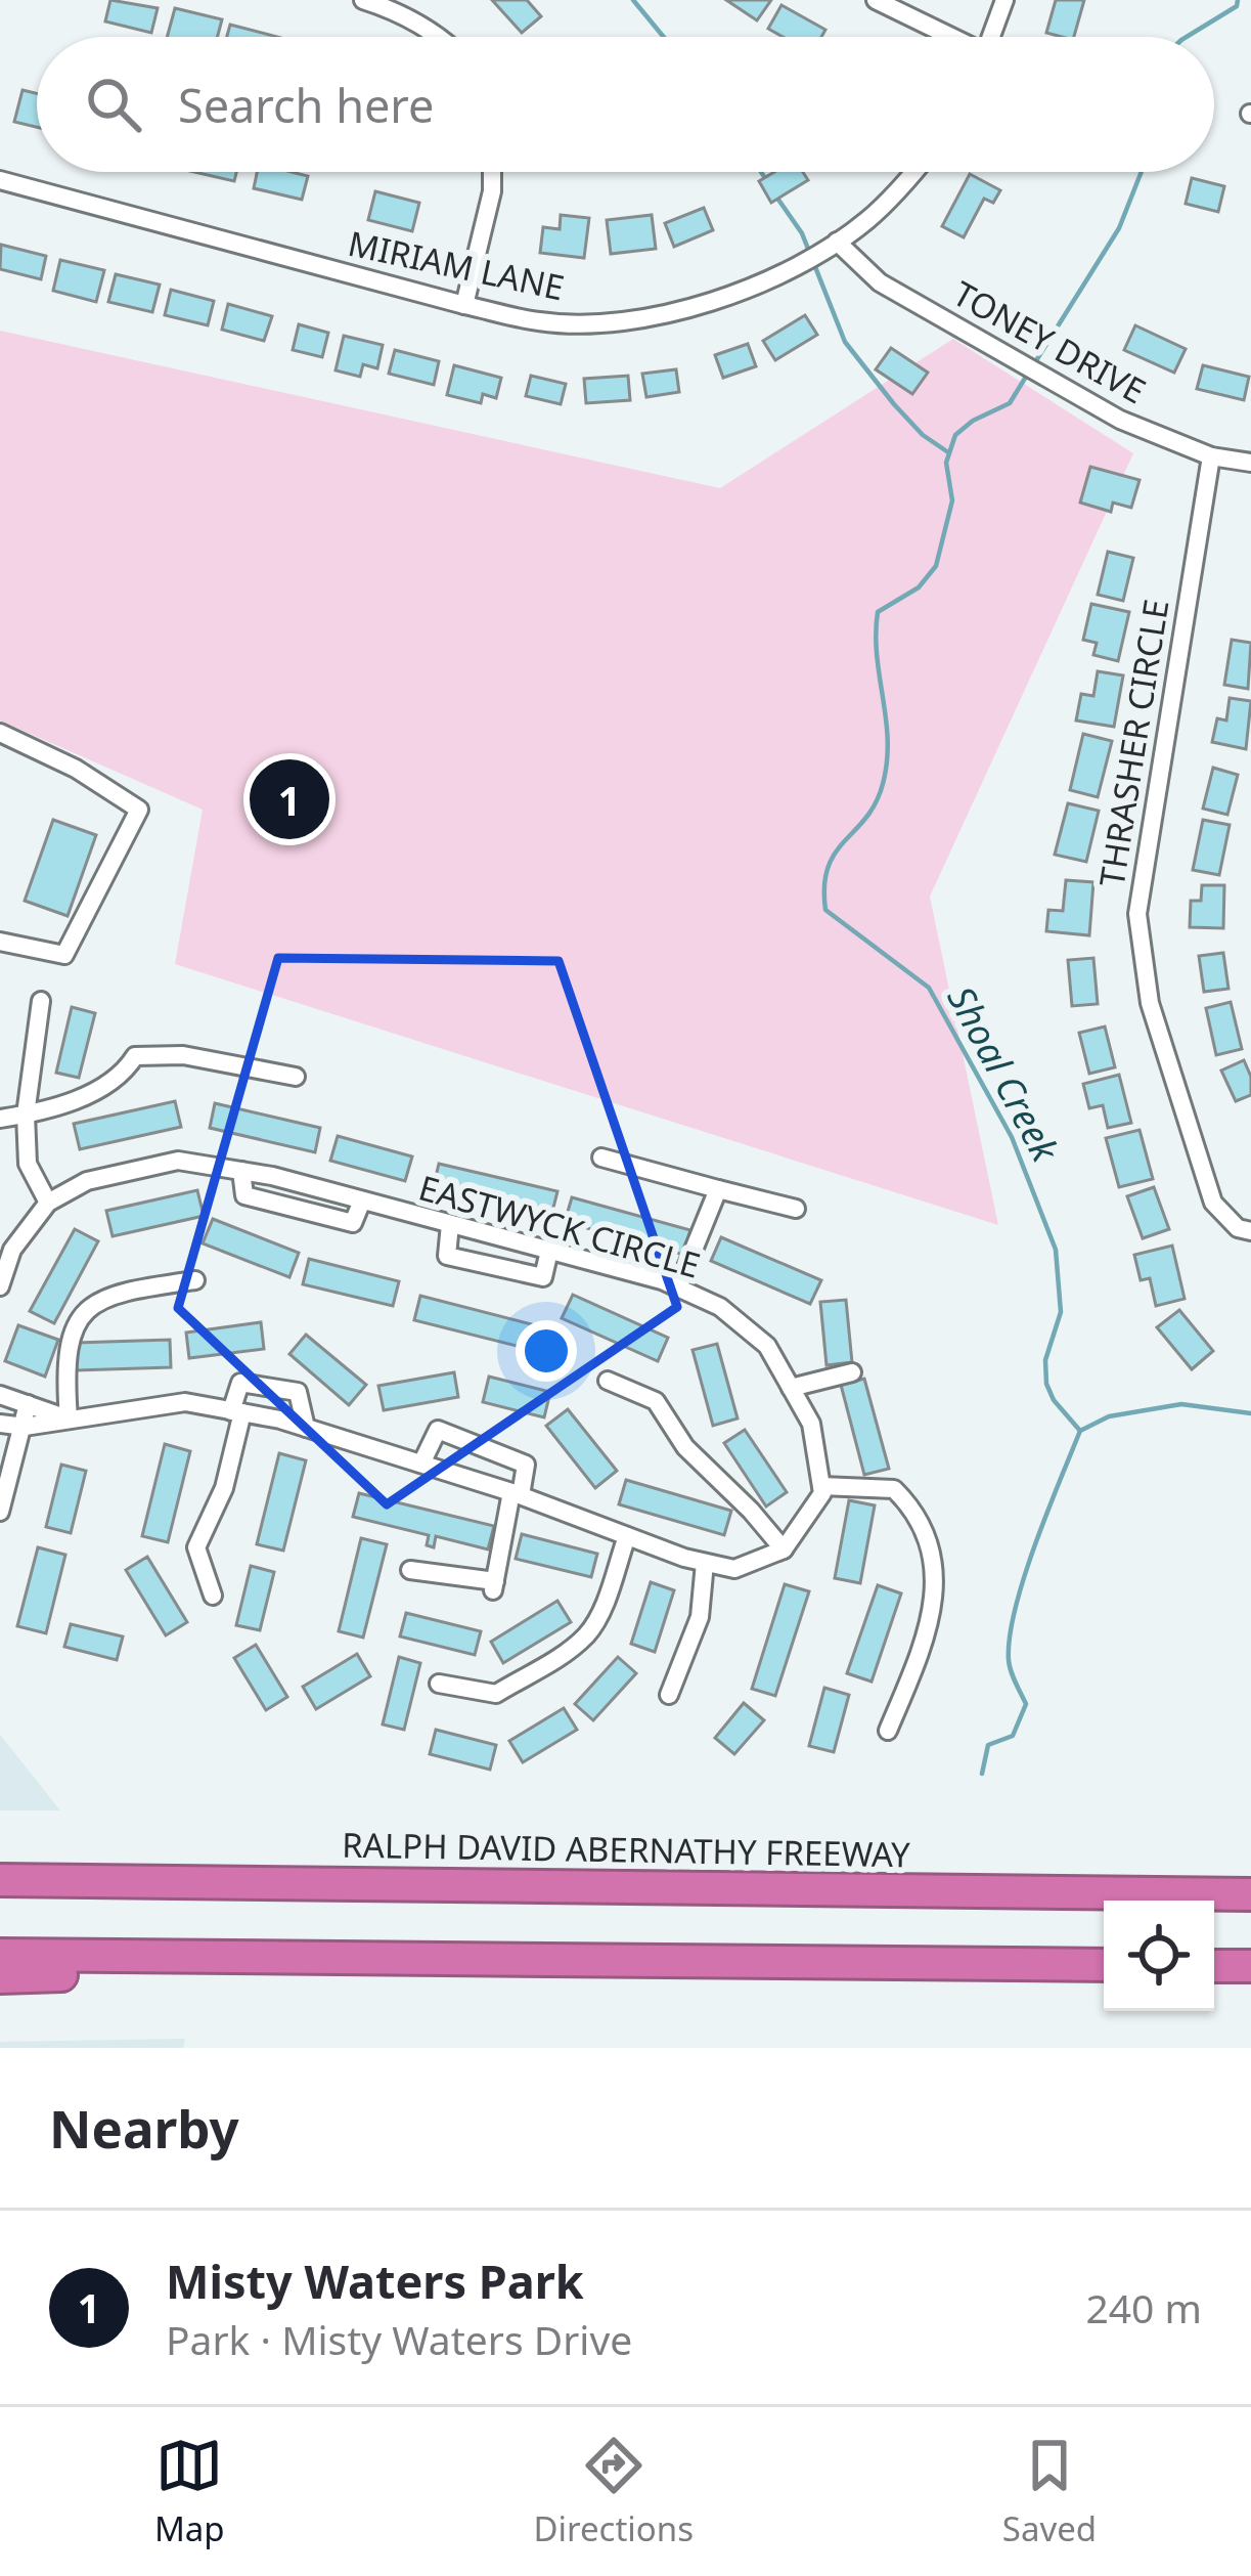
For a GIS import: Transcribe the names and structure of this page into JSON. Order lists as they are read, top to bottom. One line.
{"streets":{"highway":["RALPH DAVID ABERNATHY FREEWAY"],"street":["MIRIAM LANE","TONEY DRIVE","THRASHER CIRCLE","EASTWYCK CIRCLE"]},"crossings":[["MIRIAM LANE","TONEY DRIVE"],["TONEY DRIVE","THRASHER CIRCLE"]],"water":["Shoal Creek"],"page":{"search":"Search here","pins":"1","heading":"Nearby","list":[{"mark":"1","name":"Misty Waters Park","note":"Park · Misty Waters Drive","value":"240 m"}],"nav":["Map","Directions","Saved"]}}
